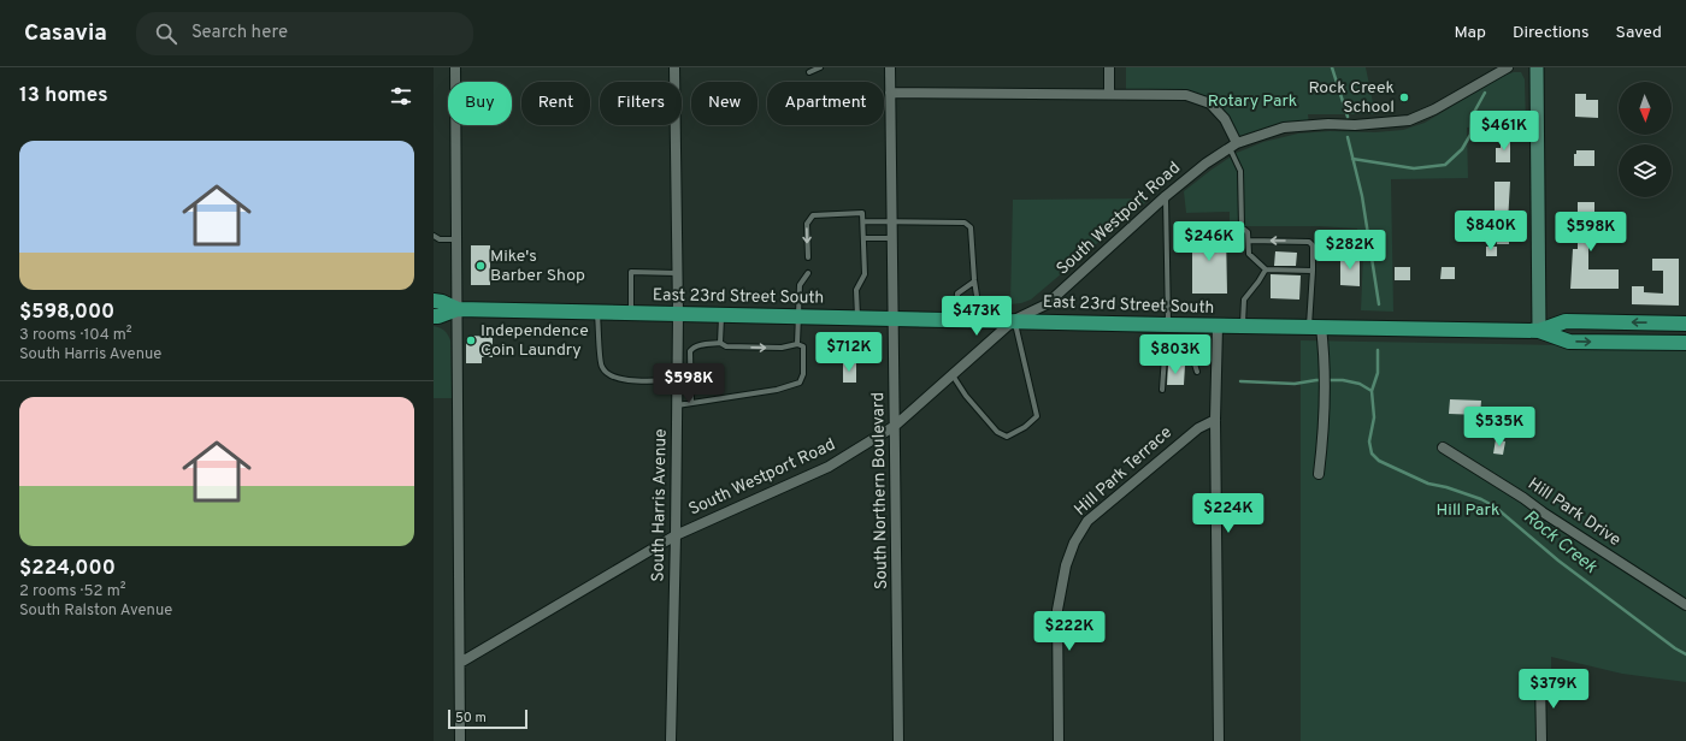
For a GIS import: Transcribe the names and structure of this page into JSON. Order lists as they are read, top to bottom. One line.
{"streets":{"main road":["East 23rd Street South"],"street":["South Westport Road","Hill Park Terrace","South Northern Boulevard","South Harris Avenue","Hill Park Drive"]},"crossings":[["South Westport Road","East 23rd Street South"],["South Westport Road","South Northern Boulevard"],["South Westport Road","South Harris Avenue"],["East 23rd Street South","South Northern Boulevard"],["East 23rd Street South","South Harris Avenue"]],"water":["Rock Creek"],"parks":["Rotary Park","Hill Park"],"places":["Rock Creek School","Mike's Barber Shop","Independence Coin Laundry"],"scale_bar":"50 m","north":"bottom","page":{"header":"Casavia","search":"Search here","nav":["Map","Directions","Saved"],"heading":"13 homes","chip":["Buy","Rent","Filters","New","Apartment"],"price":["$461K","$840K","$598K","$246K","$282K","$473K","$712K","$803K","$598K","$535K","$224K","$222K","$379K"],"list":[{"name":"$598,000","note":"3 rooms · 104 m² · South Harris Avenue"},{"name":"$224,000","note":"2 rooms · 52 m² · South Ralston Avenue"}],"scale":"50 m"}}
